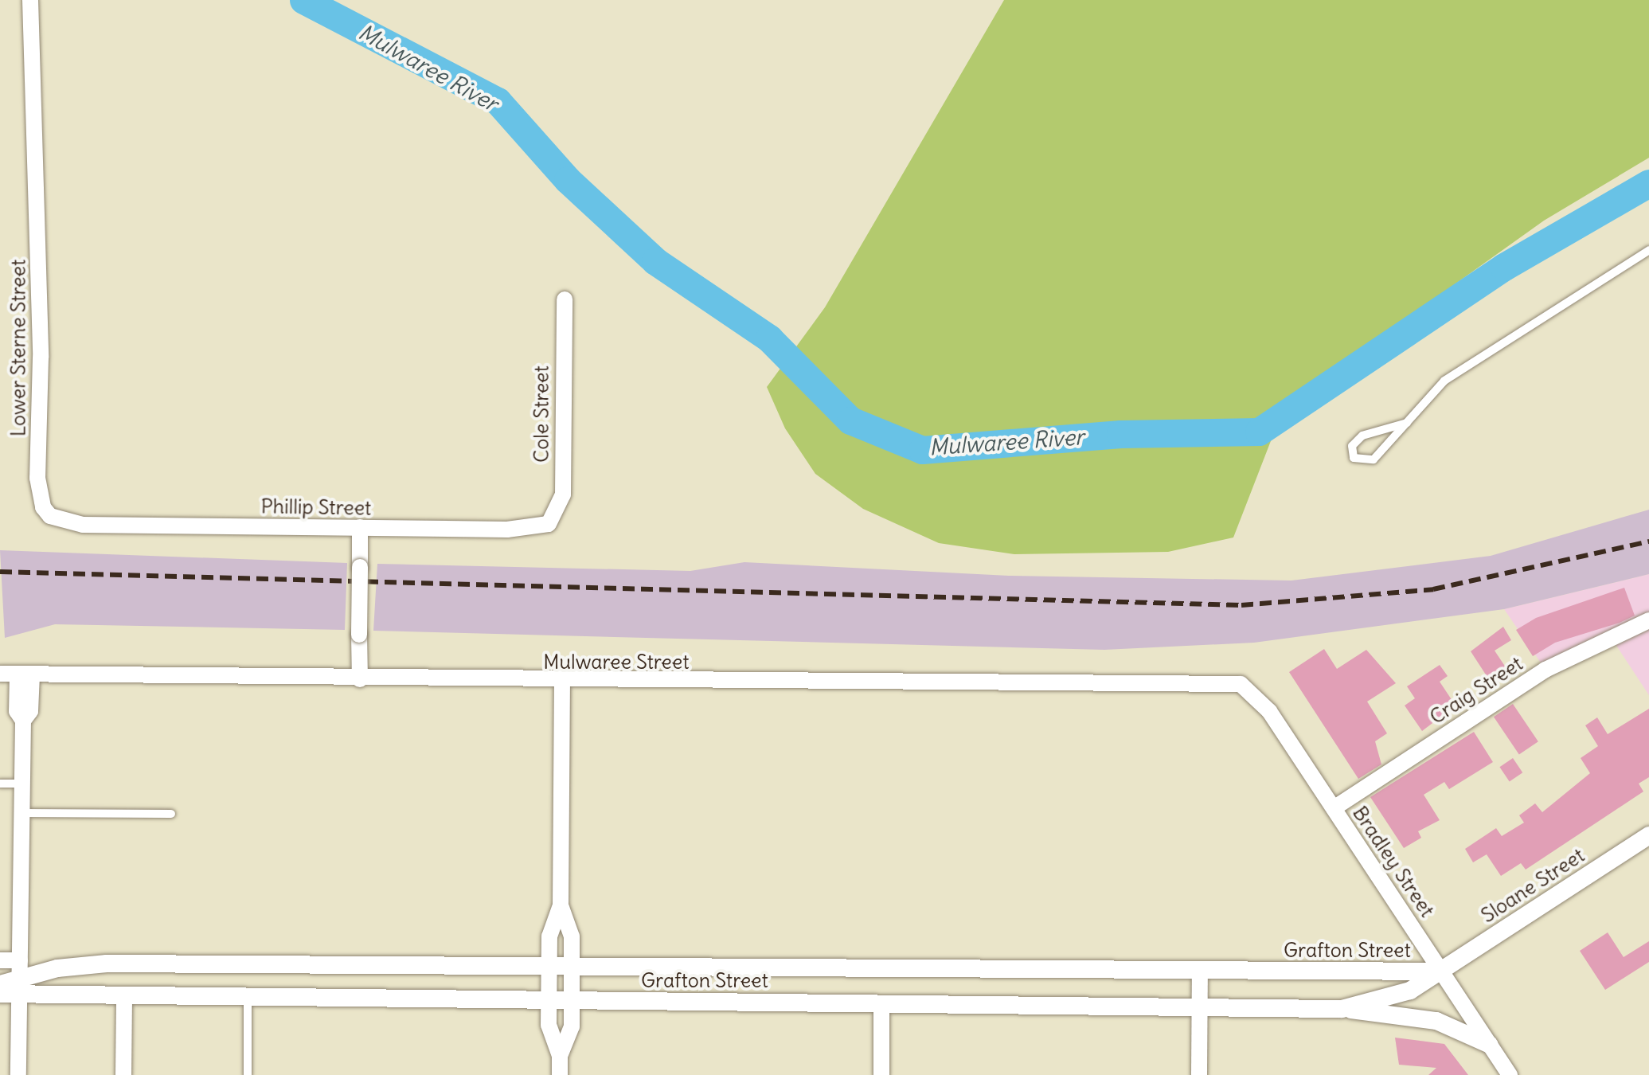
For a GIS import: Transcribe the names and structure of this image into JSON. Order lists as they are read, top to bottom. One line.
{"streets":{"street":["Lower Sterne Street","Cole Street","Phillip Street","Mulwaree Street","Craig Street","Bradley Street","Sloane Street","Grafton Street"]},"crossings":[["Lower Sterne Street","Phillip Street"],["Cole Street","Phillip Street"],["Mulwaree Street","Bradley Street"],["Craig Street","Bradley Street"],["Bradley Street","Sloane Street"],["Bradley Street","Grafton Street"],["Sloane Street","Grafton Street"]],"water":["Mulwaree River"]}
